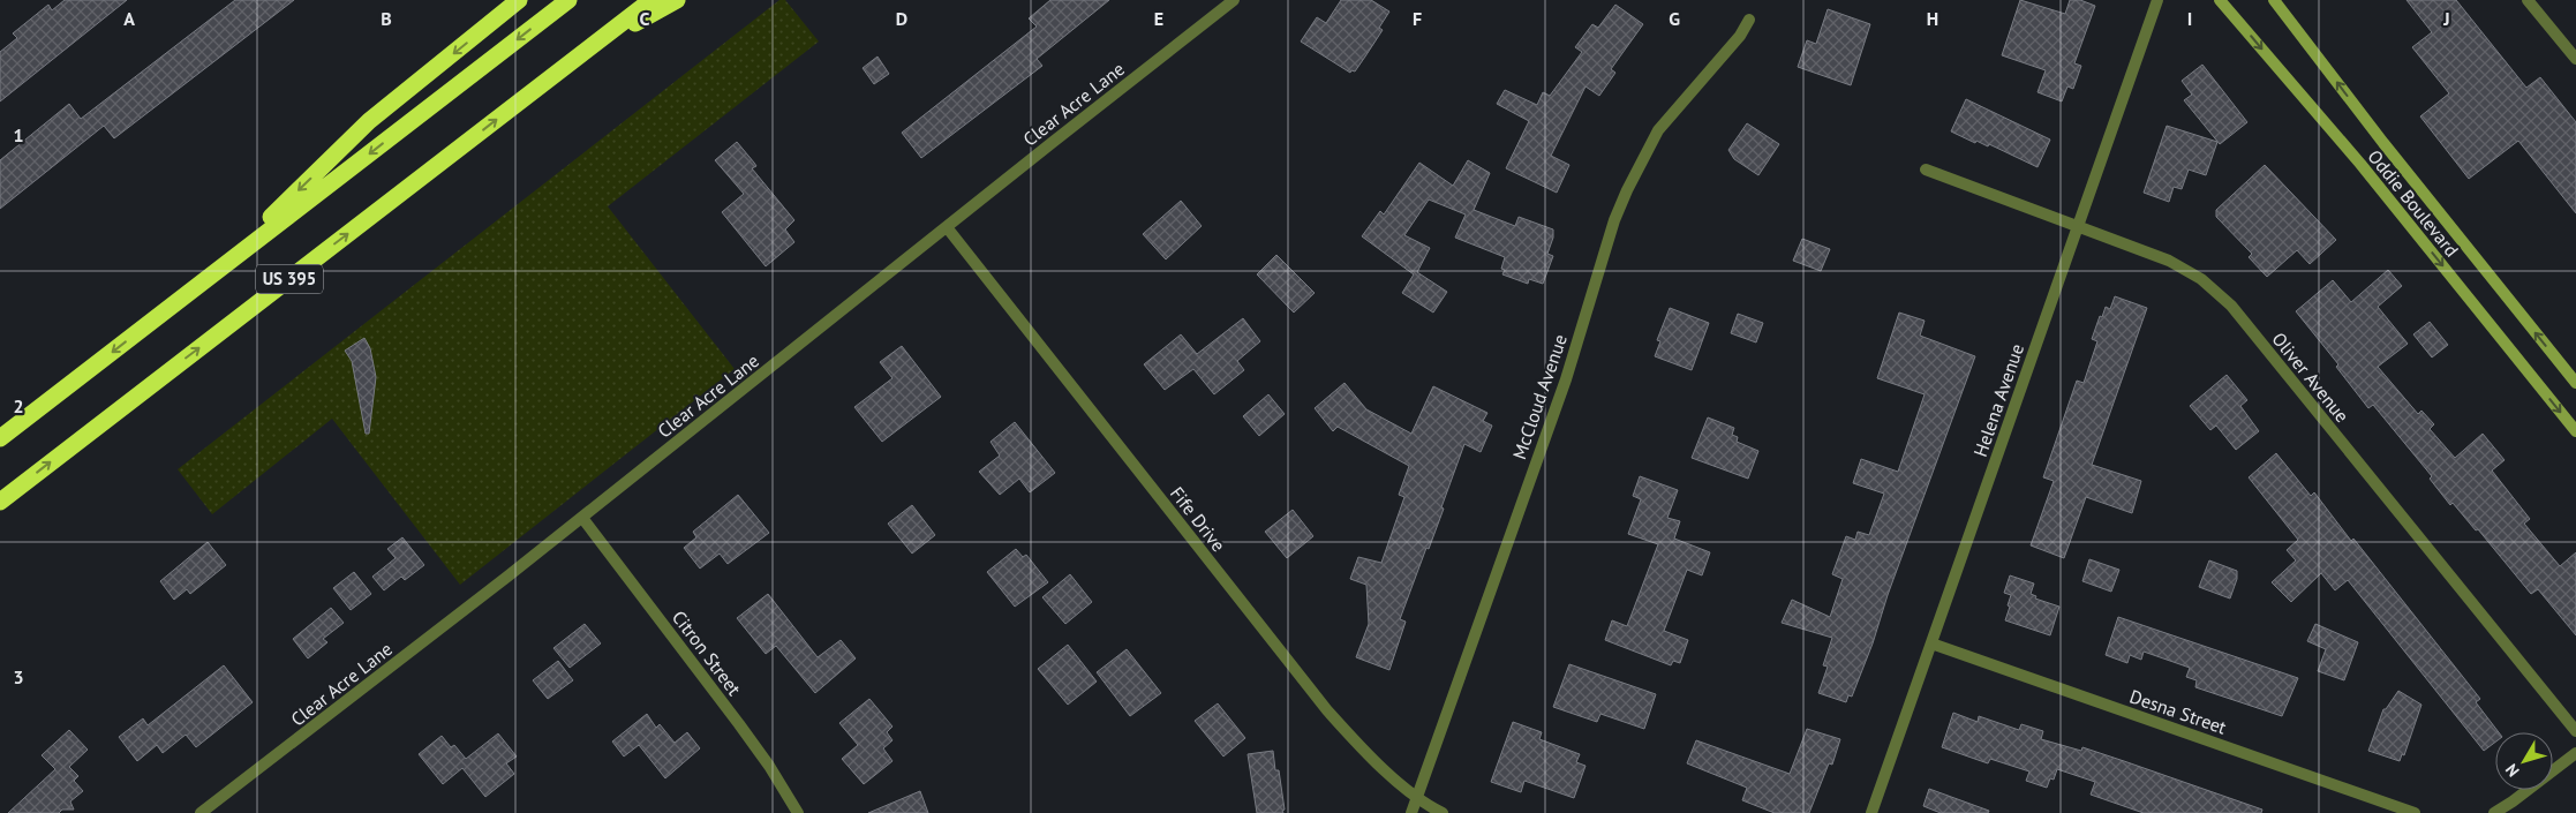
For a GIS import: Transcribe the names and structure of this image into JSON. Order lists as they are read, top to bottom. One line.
{"streets":{"highway":["US 395"],"main road":["Oddie Boulevard"],"street":["Clear Acre Lane","Oliver Avenue","McCloud Avenue","Helena Avenue","Fife Drive","Citron Street","Desna Street"]},"crossings":[["Clear Acre Lane","Fife Drive"],["Clear Acre Lane","Citron Street"],["Oliver Avenue","Helena Avenue"],["McCloud Avenue","Fife Drive"],["Helena Avenue","Desna Street"]],"north":"bottom left","grid":{"columns":["A","B","C","D","E","F","G","H","I","J"],"rows":["1","2","3"]}}
